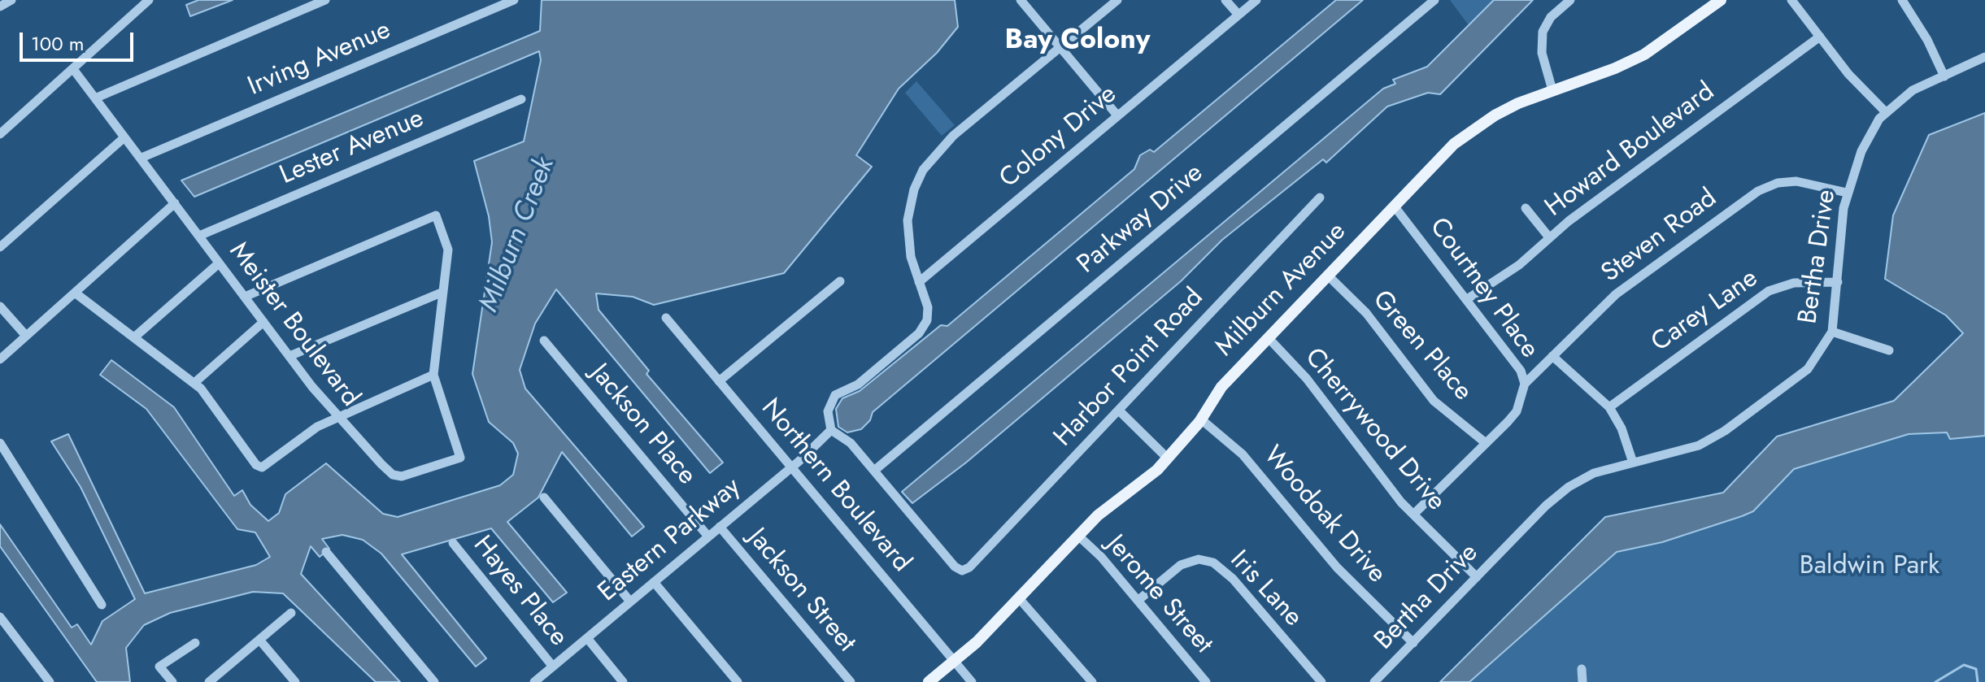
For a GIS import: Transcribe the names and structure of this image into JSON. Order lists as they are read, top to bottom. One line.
{"streets":{"main road":["Milburn Avenue"],"street":["Irving Avenue","Colony Drive","Lester Avenue","Howard Boulevard","Parkway Drive","Steven Road","Bertha Drive","Courtney Place","Carey Lane","Meister Boulevard","Green Place","Harbor Point Road","Jackson Place","Cherrywood Drive","Northern Boulevard","Woodoak Drive","Eastern Parkway","Iris Lane","Jackson Street","Hayes Place","Jerome Street"]},"crossings":[["Irving Avenue","Meister Boulevard"],["Lester Avenue","Meister Boulevard"],["Howard Boulevard","Courtney Place"],["Parkway Drive","Harbor Point Road"],["Steven Road","Bertha Drive"],["Steven Road","Courtney Place"],["Bertha Drive","Carey Lane"],["Bertha Drive","Cherrywood Drive"],["Bertha Drive","Woodoak Drive"],["Courtney Place","Milburn Avenue"],["Courtney Place","Green Place"],["Courtney Place","Cherrywood Drive"],["Milburn Avenue","Green Place"],["Milburn Avenue","Cherrywood Drive"],["Milburn Avenue","Northern Boulevard"],["Milburn Avenue","Woodoak Drive"],["Milburn Avenue","Jerome Street"],["Jackson Place","Eastern Parkway"],["Northern Boulevard","Eastern Parkway"],["Eastern Parkway","Jackson Street"],["Eastern Parkway","Hayes Place"],["Iris Lane","Jerome Street"]],"districts":["Bay Colony"],"water":["Milburn Creek"],"parks":["Baldwin Park"],"scale_bar":"100 m"}
